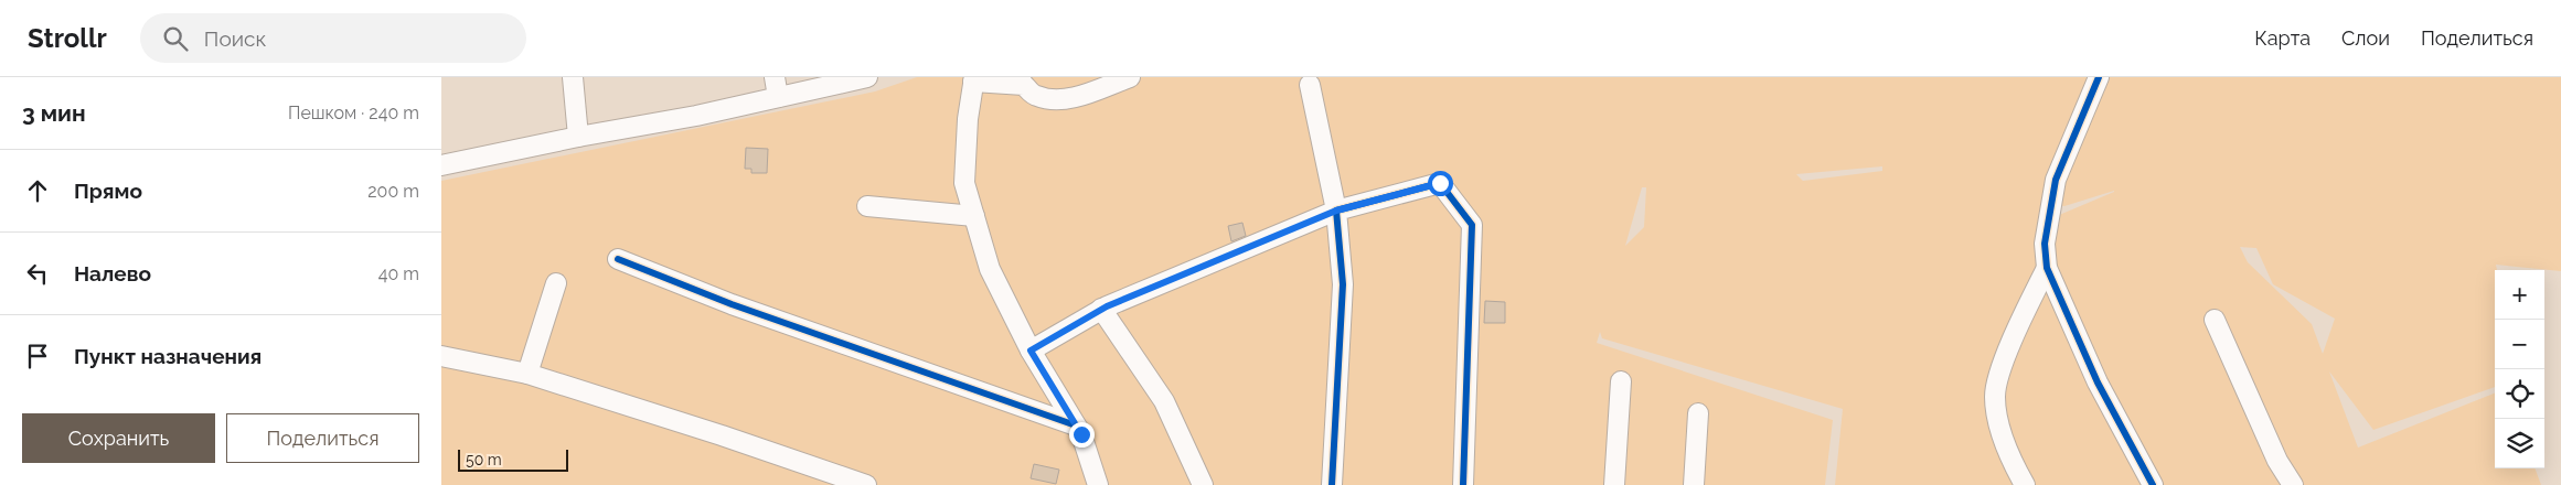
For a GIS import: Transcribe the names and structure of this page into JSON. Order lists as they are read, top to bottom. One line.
{"scale_bar":"50 m","page":{"header":"Strollr","search":"Поиск","nav":["Карта","Слои","Поделиться"],"heading":["3 мин","Пешком · 240 m"],"list":[["Прямо","200 m"],["Налево","40 m"],"Пункт назначения"],"map_buttons":["+","−"],"buttons":["Сохранить","Поделиться"],"scale":"50 m"}}
